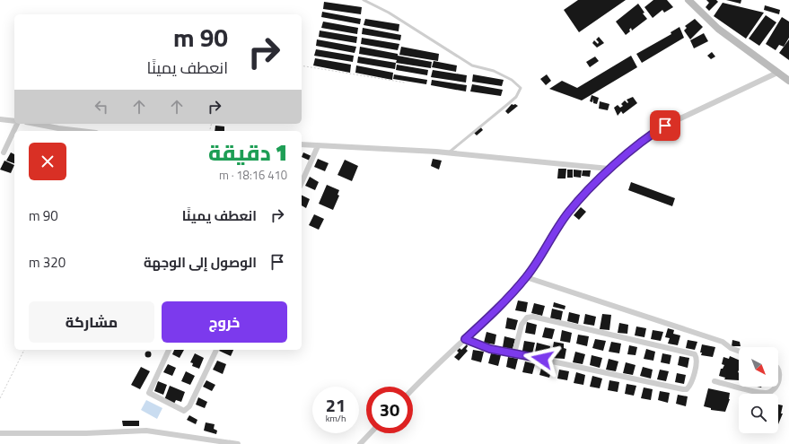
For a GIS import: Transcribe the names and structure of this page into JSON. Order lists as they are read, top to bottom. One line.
{"north":"bottom right","page":{"turn":["90 m","انعطف يمينًا"],"heading":["1 دقيقة","410 m · 18:16"],"list":[{"name":"انعطف يمينًا","value":"90 m"},{"name":"الوصول إلى الوجهة","value":"320 m"}],"buttons":["خروج","مشاركة"],"speed":"21 km/h","limit":"30"}}
